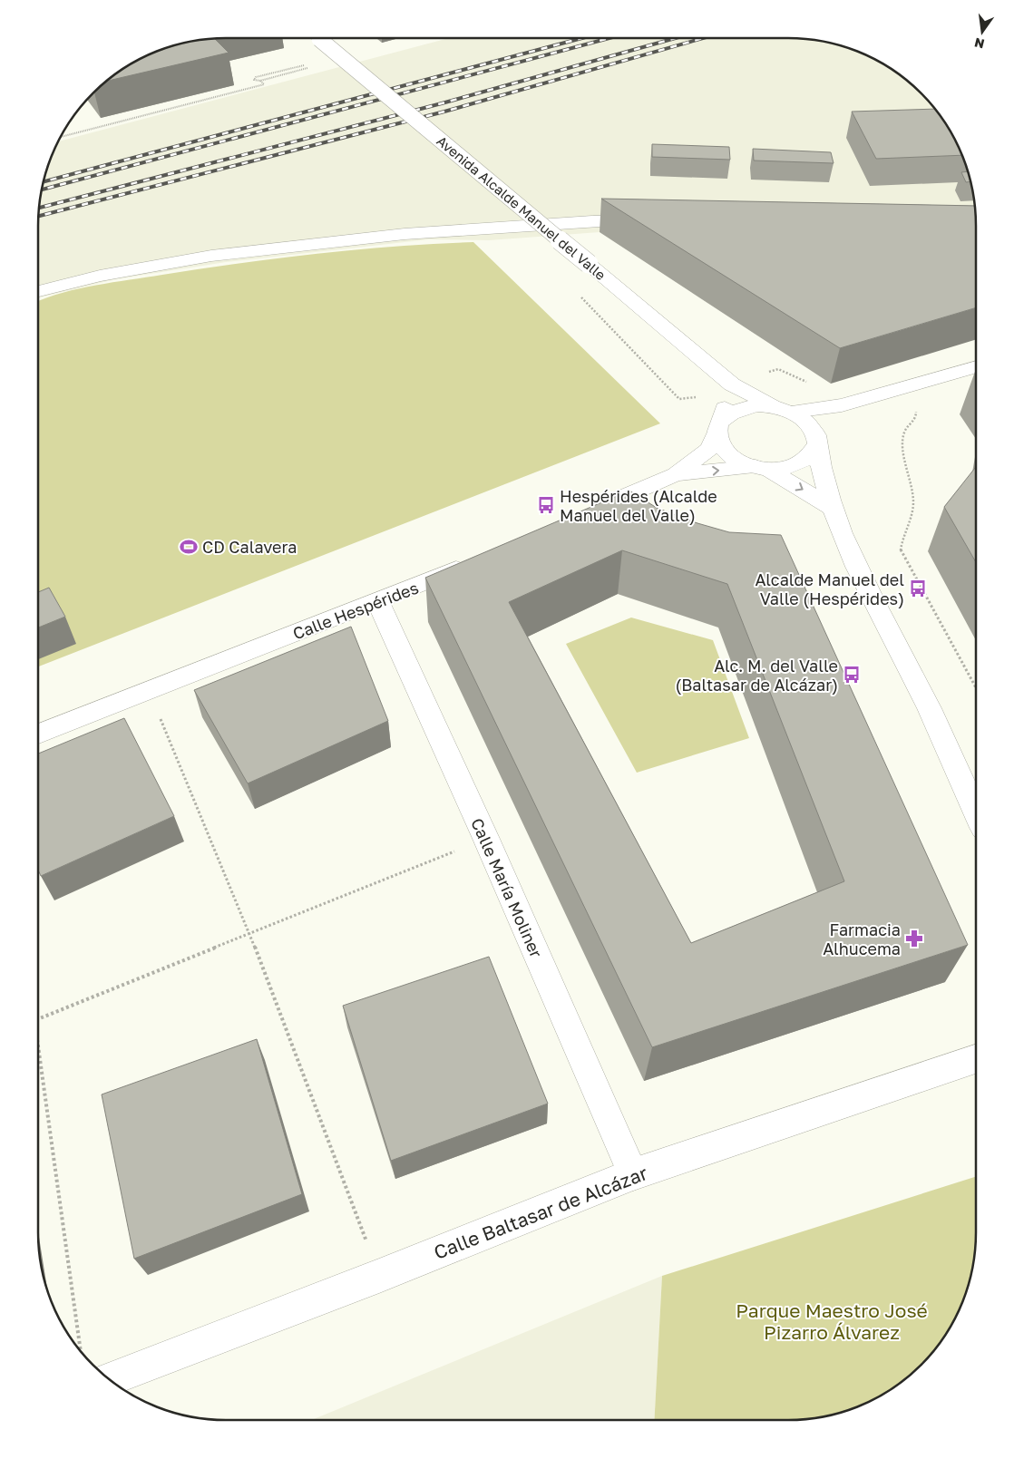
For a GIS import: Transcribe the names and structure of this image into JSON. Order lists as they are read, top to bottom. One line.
{"streets":{"main road":["Avenida Alcalde Manuel del Valle","Calle Hespérides","Calle María Moliner","Calle Baltasar de Alcázar"]},"crossings":[["Calle Hespérides","Calle María Moliner"],["Calle María Moliner","Calle Baltasar de Alcázar"]],"parks":["Parque Maestro José Pizarro Álvarez"],"places":{"bus stop":["Hespérides (Alcalde Manuel del Valle)","Alcalde Manuel del Valle (Hespérides)","Alc. M. del Valle (Baltasar de Alcázar)"],"sports":["CD Calavera"],"pharmacy":["Farmacia Alhucema"]},"north":"bottom"}
